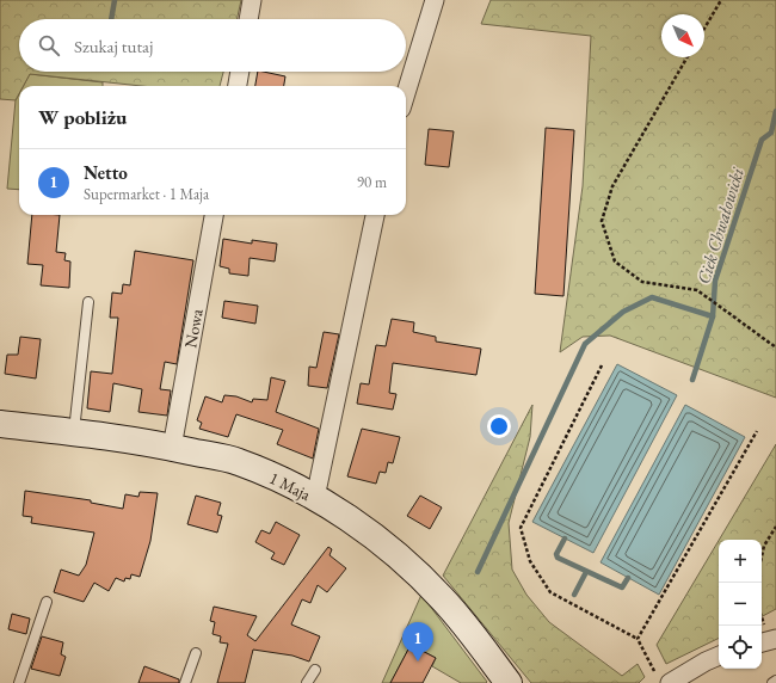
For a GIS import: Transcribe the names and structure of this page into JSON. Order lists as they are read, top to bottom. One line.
{"streets":{"main road":["1 Maja"],"street":["Nowa"]},"crossings":[["Nowa","1 Maja"]],"water":["Ciek Chwałowicki"],"north":"bottom right","page":{"search":"Szukaj tutaj","heading":"W pobliżu","list":[{"mark":"1","name":"Netto","note":"Supermarket · 1 Maja","value":"90 m"}],"map_buttons":["+","−"],"pins":"1"}}
